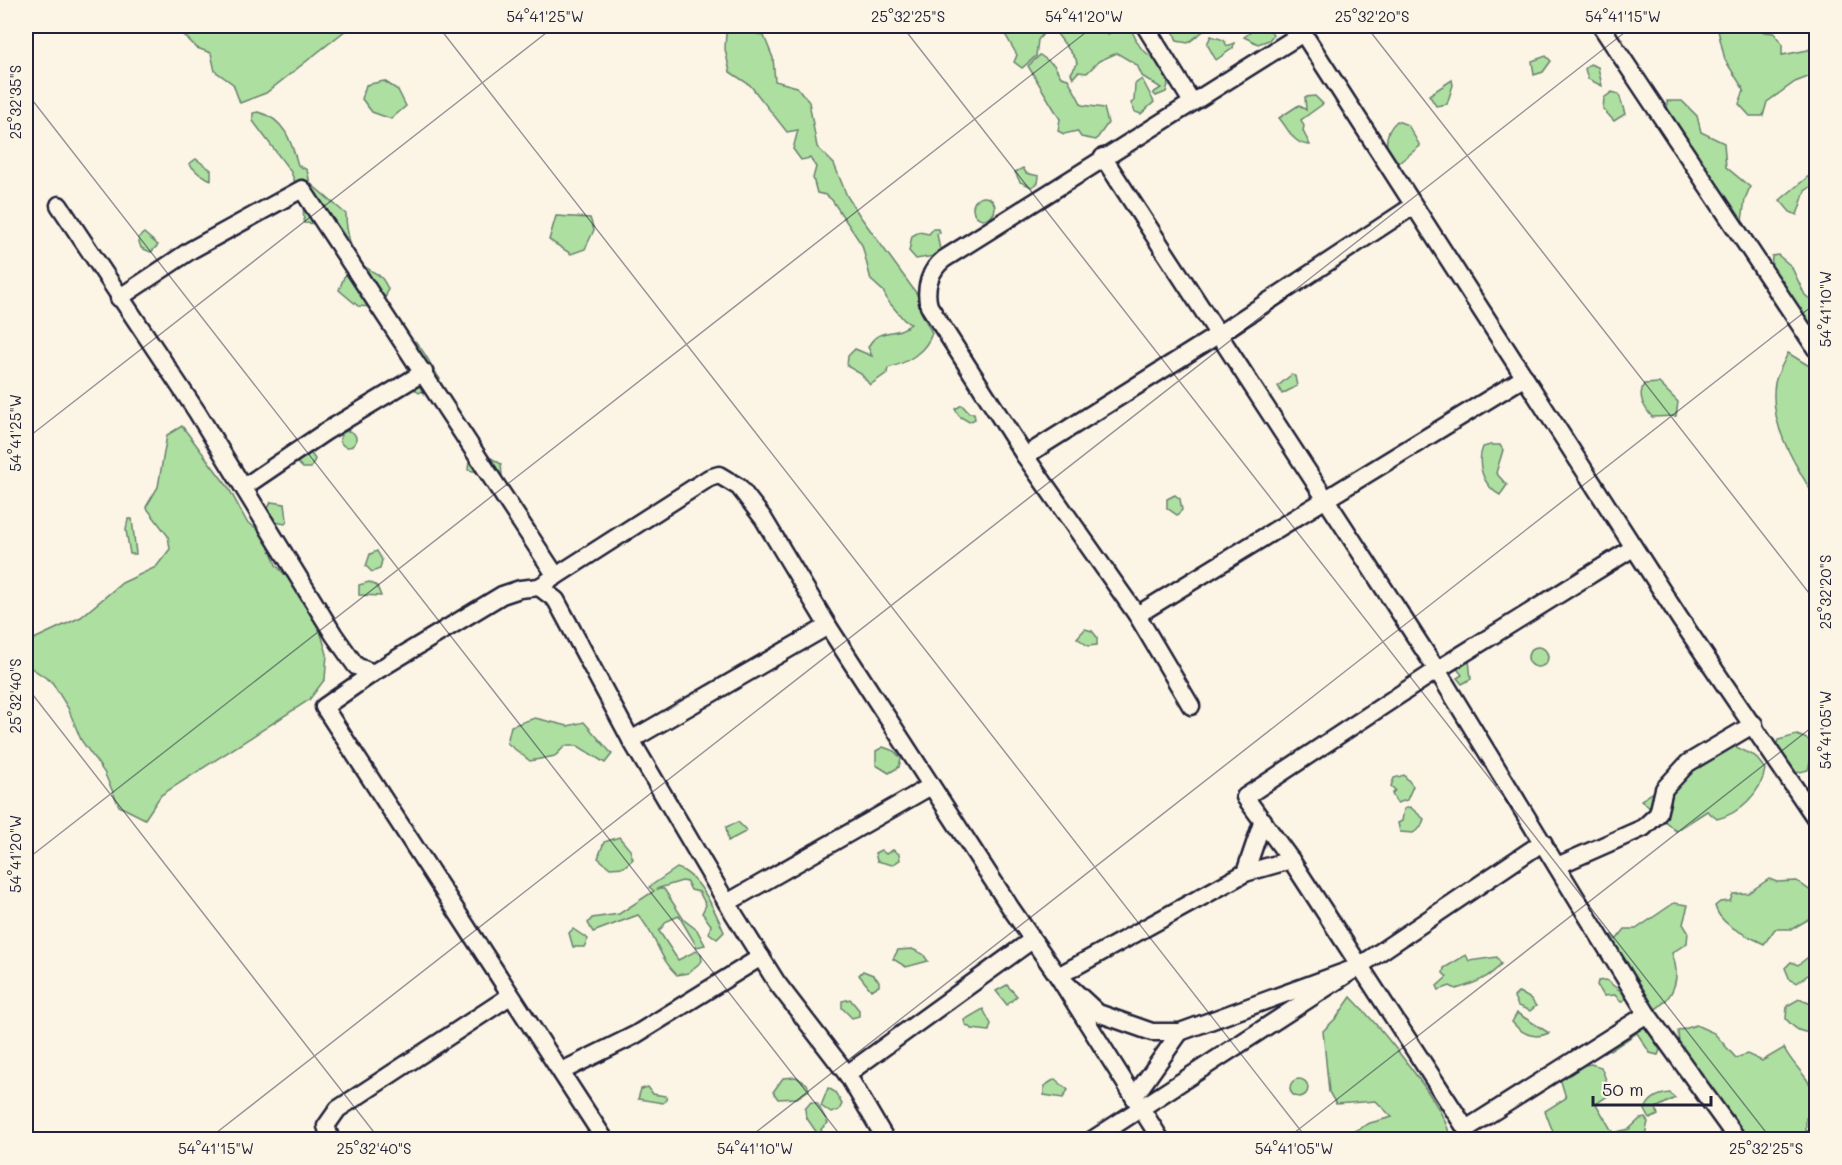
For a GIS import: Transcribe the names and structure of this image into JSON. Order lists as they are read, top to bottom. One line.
{"scale_bar":"50 m","coordinates":["54°41'25\"W","25°32'25\"S","54°41'20\"W","25°32'20\"S","54°41'15\"W","25°32'35\"S","54°41'10\"W","25°32'40\"S","54°41'05\"W"]}
